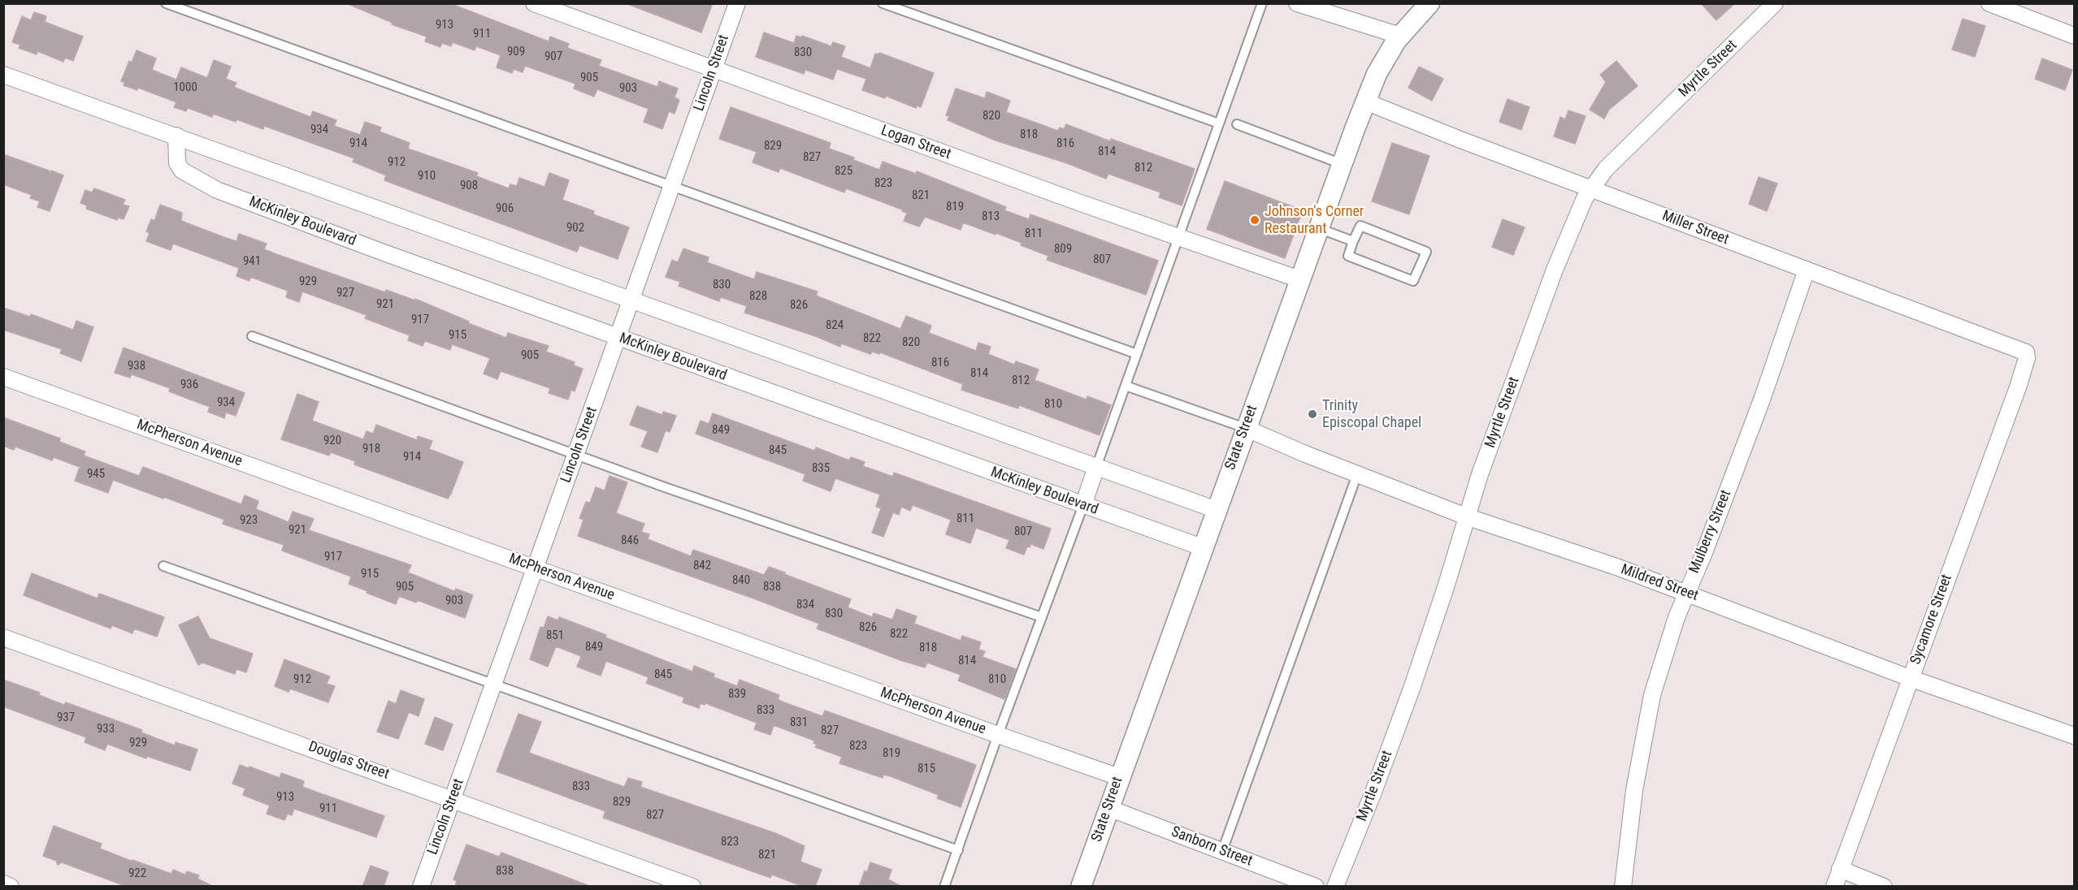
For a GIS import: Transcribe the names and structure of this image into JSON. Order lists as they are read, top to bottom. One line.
{"streets":{"street":["Myrtle Street","Lincoln Street","Logan Street","McKinley Boulevard","Miller Street","State Street","McPherson Avenue","Mulberry Street","Mildred Street","Sycamore Street","Douglas Street","Sanborn Street"]},"crossings":[["Myrtle Street","Miller Street"],["Myrtle Street","Mildred Street"],["Lincoln Street","Logan Street"],["Lincoln Street","McKinley Boulevard"],["Lincoln Street","McPherson Avenue"],["Lincoln Street","Douglas Street"],["Logan Street","State Street"],["McKinley Boulevard","State Street"],["Miller Street","State Street"],["Miller Street","Mulberry Street"],["Miller Street","Sycamore Street"],["State Street","McPherson Avenue"],["State Street","Mildred Street"],["State Street","Sanborn Street"],["Mulberry Street","Mildred Street"],["Mildred Street","Sycamore Street"]],"places":["Johnson's Corner Restaurant","Trinity Episcopal Chapel"],"house_numbers":["913","911","909","830","907","905","1000","903","820","934","818","914","816","829","814","827","912","812","825","910","823","908","821","819","906","813","902","811","809","807","941","929","830","927","828","921","826","917","824","915","822","820","905","816","938","814","812","936","934","810","849","920","918","845","914","835","945","811","923","921","807","846","917","842","915","840","905","838","903","834","830","826","822","851","849","818","814","845","912","810","839","833","937","831","933","827","929","823","819","815","833","913","829","911","827","823","821","838","922"]}
